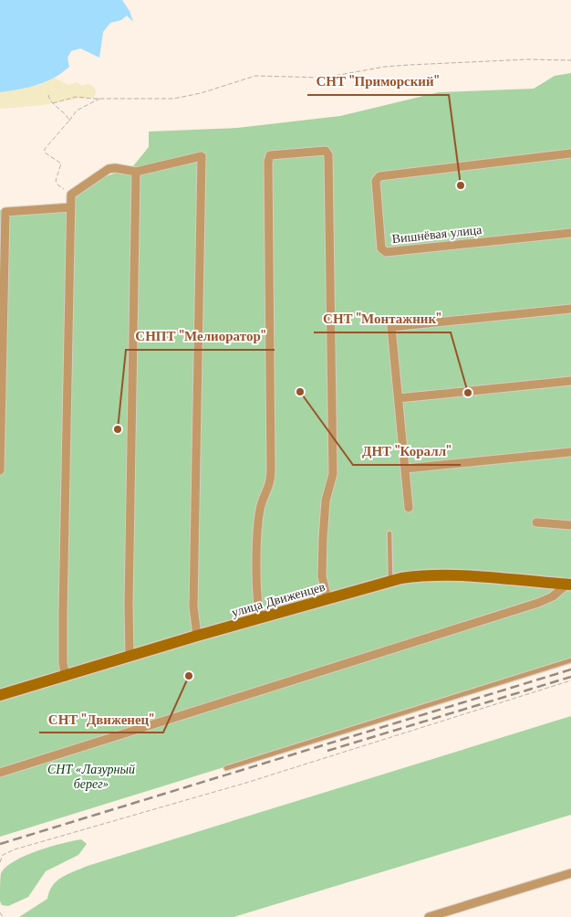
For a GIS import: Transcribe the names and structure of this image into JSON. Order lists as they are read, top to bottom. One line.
{"streets":{"street":["Вишнёвая улица","улица Движенцев"]},"parks":["СНТ «Лазурный берег»"],"places":["СНТ \"Приморский\"","ДНТ \"Коралл\"","СНТ \"Монтажник\"","СНПТ \"Мелиоратор\"","СНТ \"Движенец\""]}
